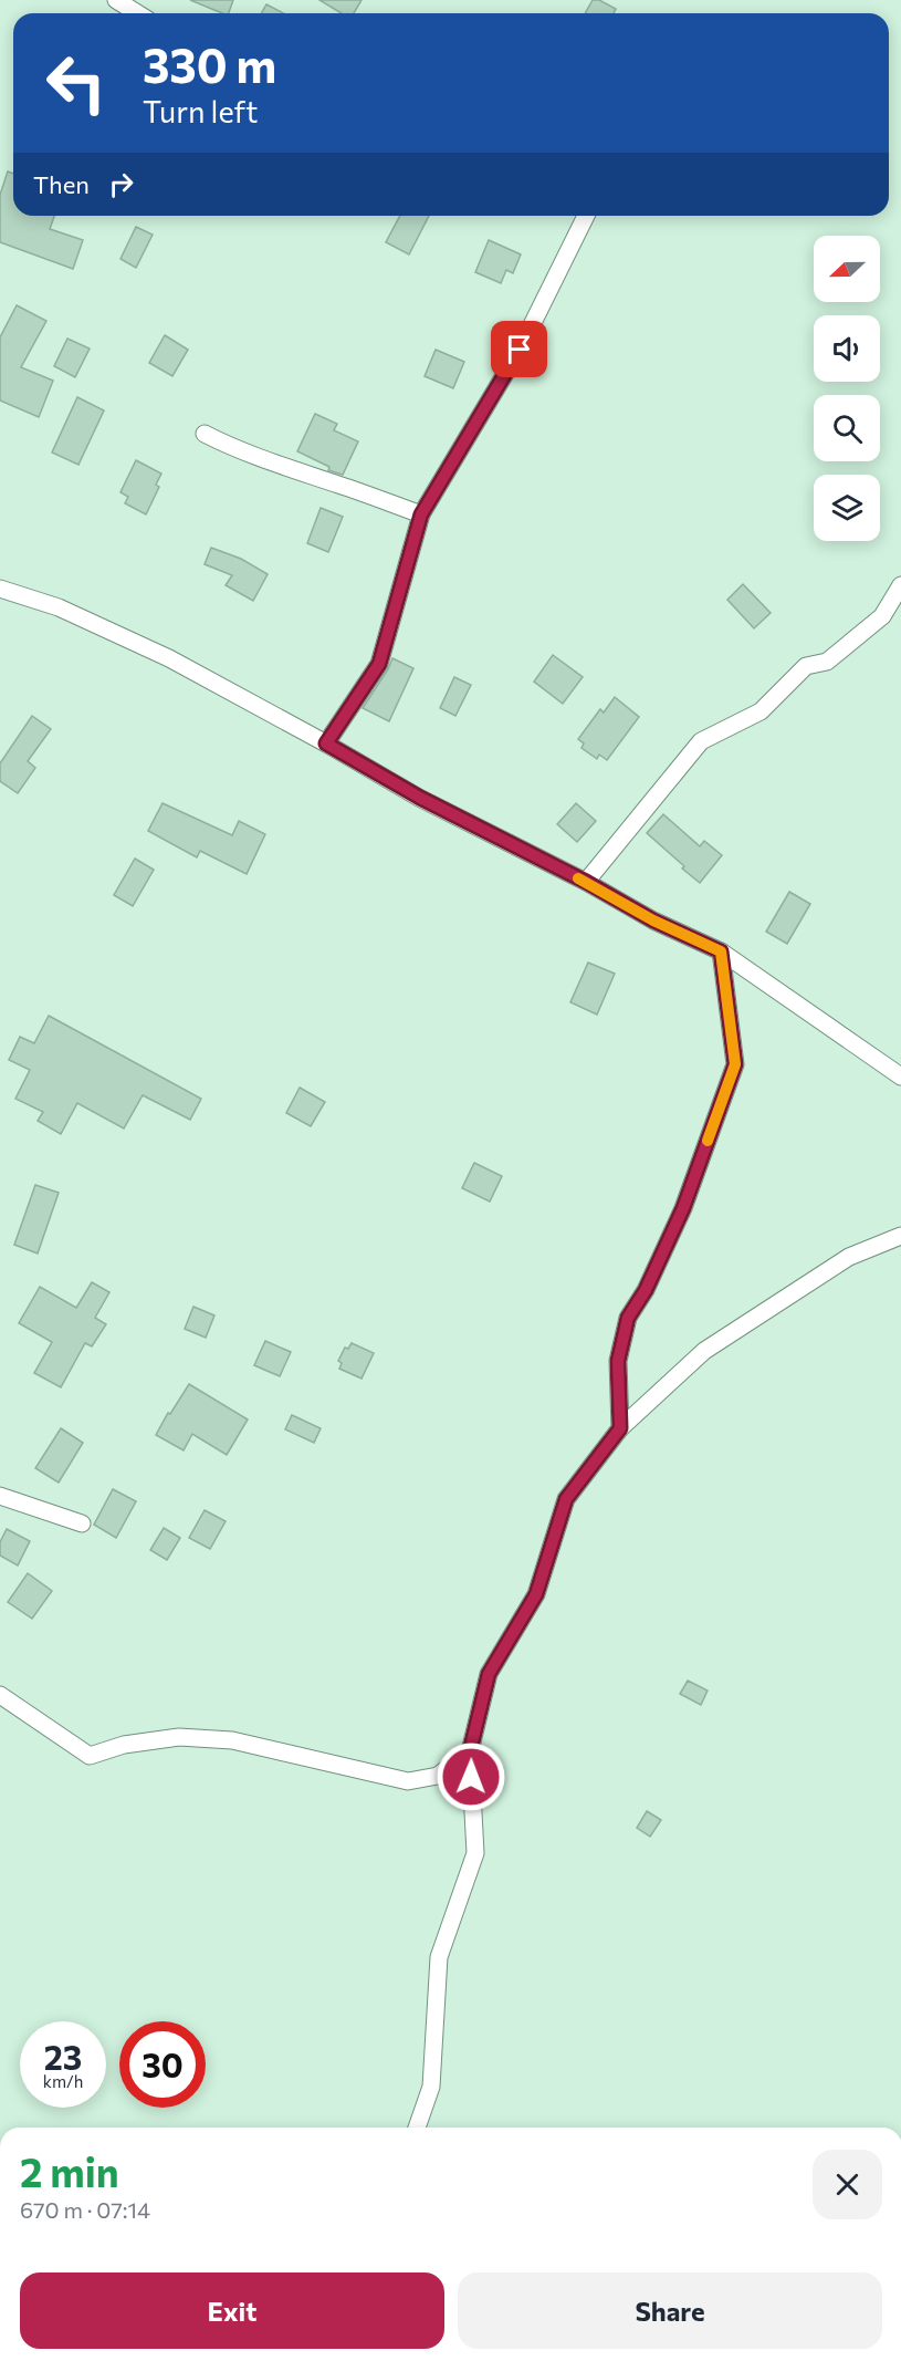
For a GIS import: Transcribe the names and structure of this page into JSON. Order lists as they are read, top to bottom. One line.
{"north":"left","page":{"turn":["330 m","Turn left"],"then":"Then","speed":"23 km/h","limit":"30","heading":["2 min","670 m · 07:14"],"buttons":["Exit","Share"]}}
